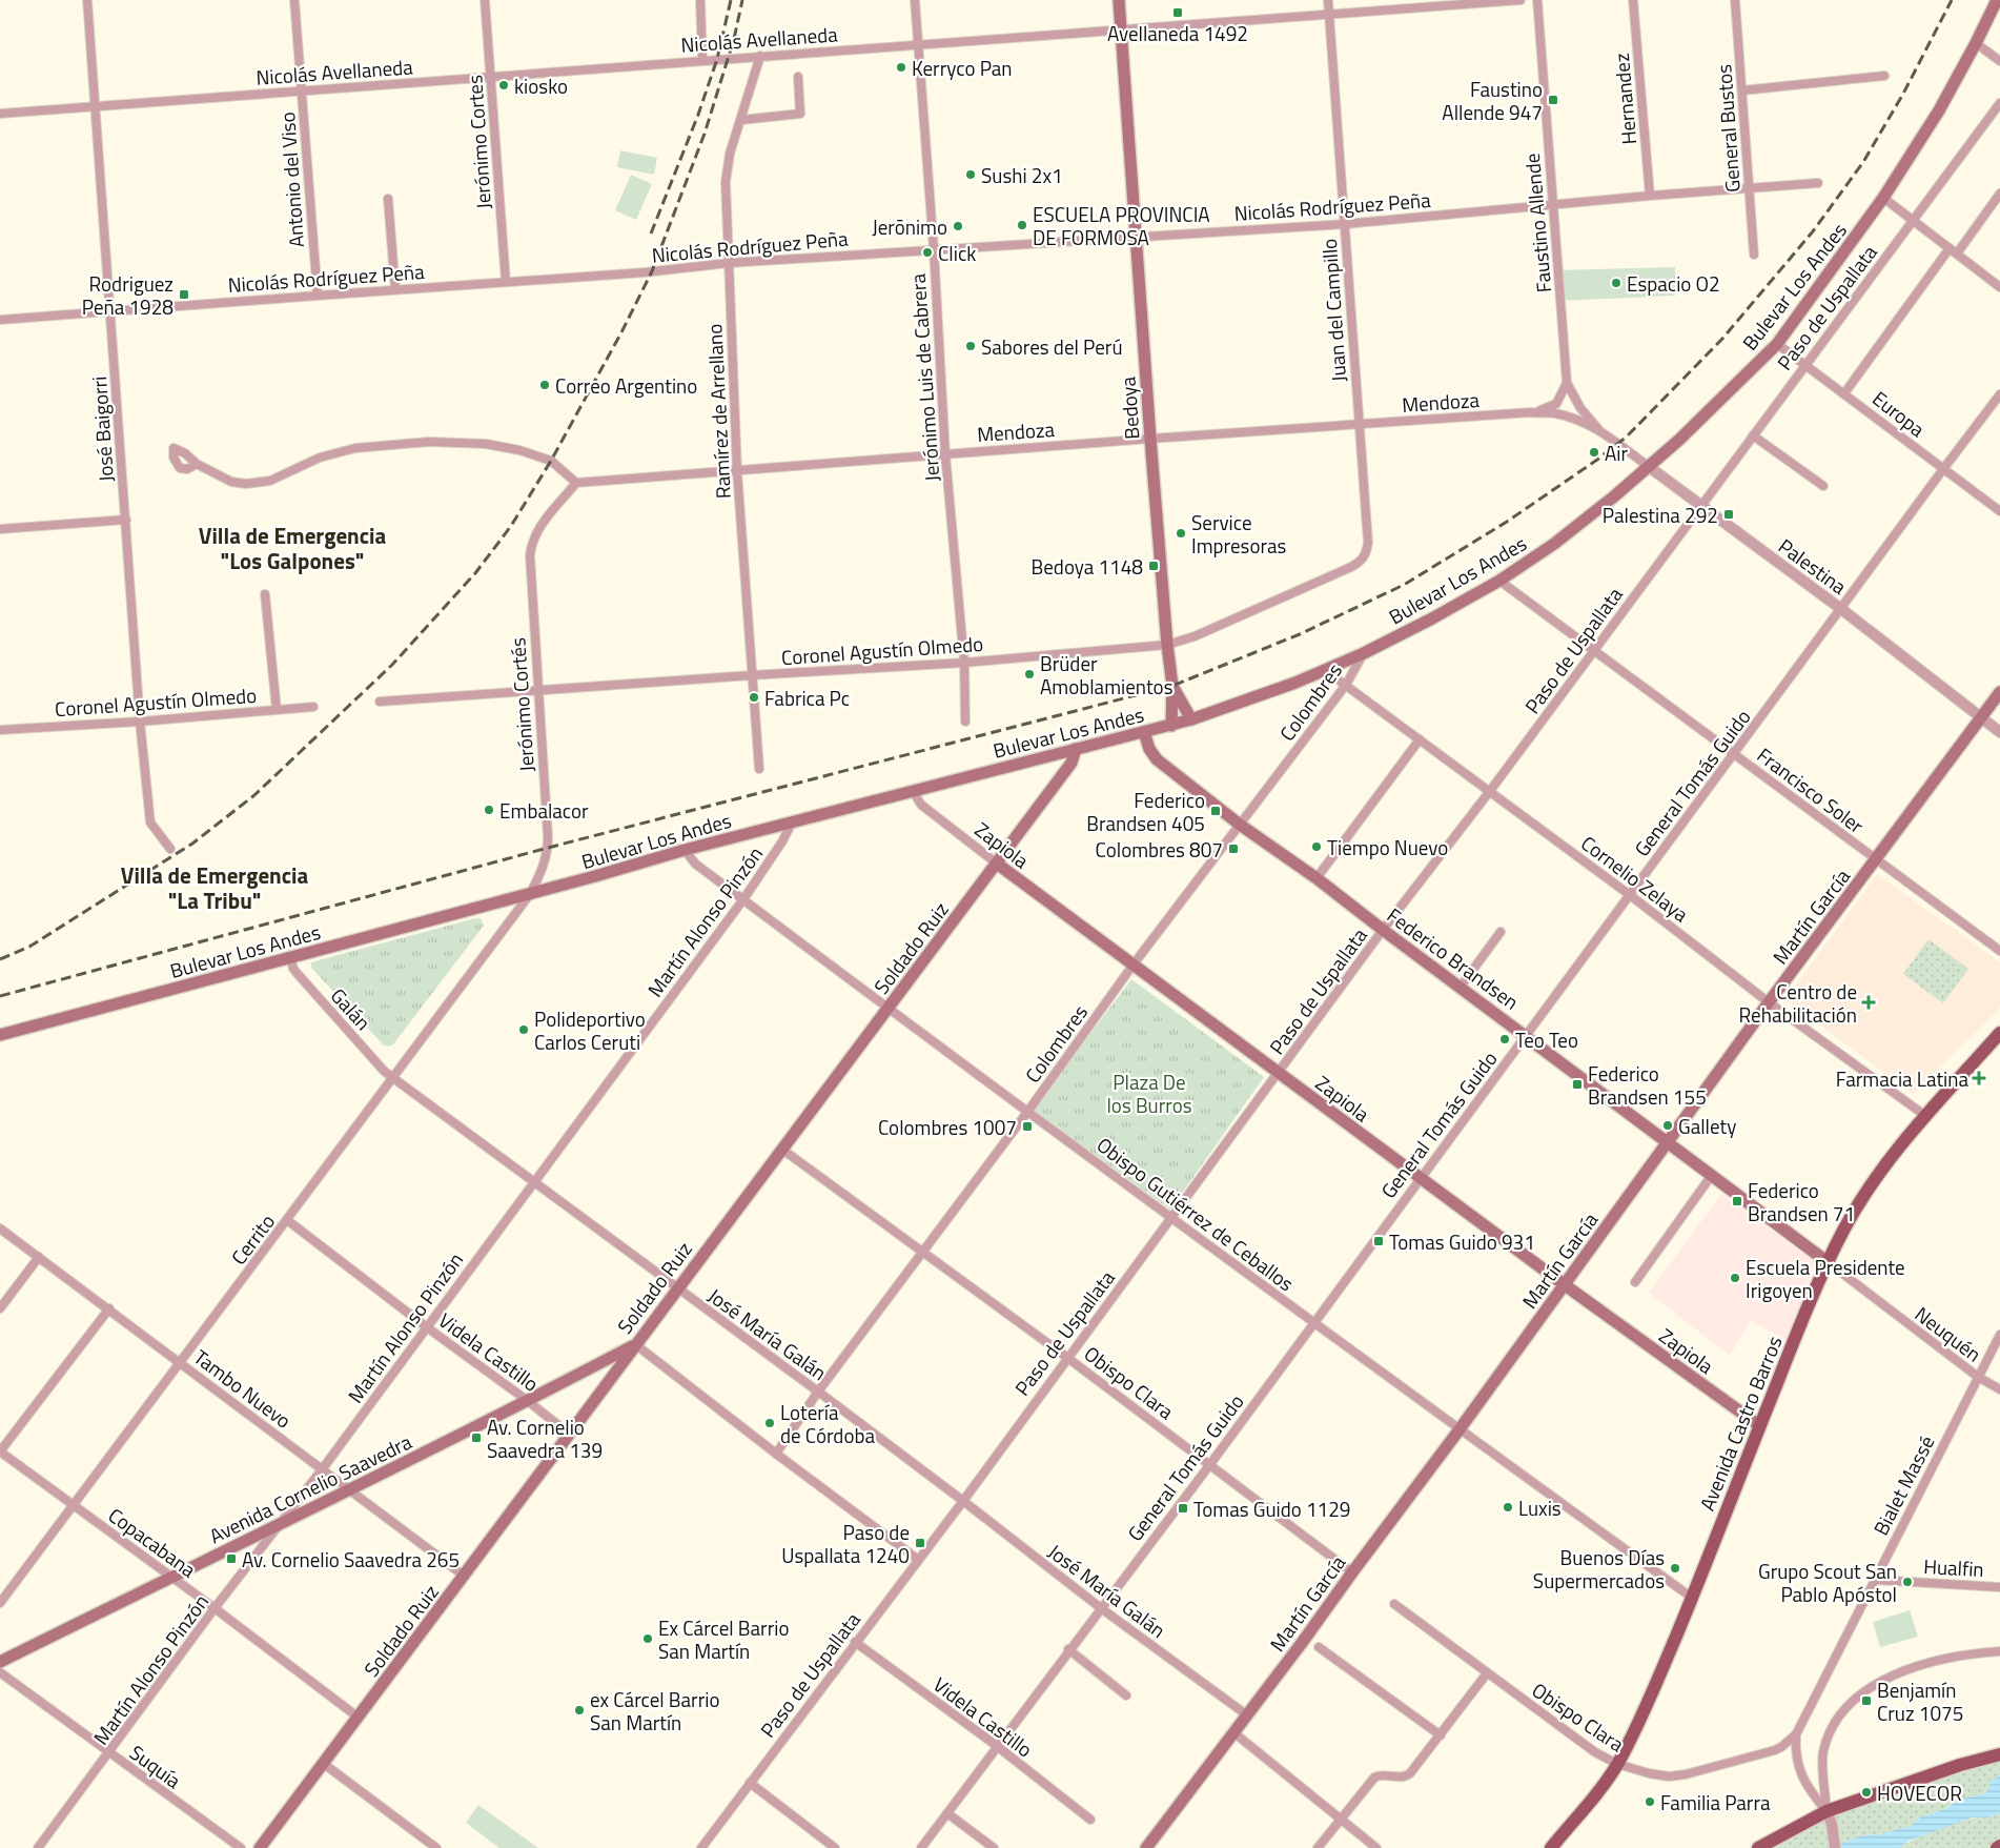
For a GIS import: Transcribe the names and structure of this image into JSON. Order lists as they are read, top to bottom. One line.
{"streets":{"main road":["Bulevar Los Andes","Bedoya","Zapiola","Martín García","Soldado Ruiz","Federico Brandsen","Avenida Castro Barros","Avenida Cornelio Saavedra"],"street":["Nicolás Avellaneda","Hernandez","General Bustos","Jerónimo Cortes","Antonio del Viso","Nicolás Rodríguez Peña","Faustino Allende","Paso de Uspallata","Juan del Campillo","Jerónimo Luis de Cabrera","Mendoza","Ramírez de Arrellano","Europa","José Baigorri","Palestina","Coronel Agustín Olmedo","Colombres","Jerónimo Cortés","General Tomás Guido","Francisco Soler","Cornelio Zelaya","Martín Alonso Pinzón","Galán","Obispo Gutiérrez de Ceballos","Cerrito","José María Galán","Neuquén","Videla Castillo","Obispo Clara","Tambo Nuevo","Bialet Massé","Copacabana","Hualfin","Suquía"]},"crossings":[["Nicolás Avellaneda","Jerónimo Cortes"],["Nicolás Avellaneda","Antonio del Viso"],["Nicolás Avellaneda","Juan del Campillo"],["Nicolás Avellaneda","Jerónimo Luis de Cabrera"],["Nicolás Avellaneda","Bedoya"],["Nicolás Avellaneda","Ramírez de Arrellano"],["Nicolás Avellaneda","José Baigorri"],["Hernandez","Nicolás Rodríguez Peña"],["General Bustos","Nicolás Rodríguez Peña"],["Jerónimo Cortes","Nicolás Rodríguez Peña"],["Antonio del Viso","Nicolás Rodríguez Peña"],["Nicolás Rodríguez Peña","Faustino Allende"],["Nicolás Rodríguez Peña","Juan del Campillo"],["Nicolás Rodríguez Peña","Jerónimo Luis de Cabrera"],["Nicolás Rodríguez Peña","Bedoya"],["Nicolás Rodríguez Peña","Ramírez de Arrellano"],["Nicolás Rodríguez Peña","José Baigorri"],["Faustino Allende","Mendoza"],["Faustino Allende","Palestina"],["Bulevar Los Andes","Bedoya"],["Bulevar Los Andes","Europa"],["Bulevar Los Andes","Palestina"],["Bulevar Los Andes","Colombres"],["Bulevar Los Andes","Jerónimo Cortés"],["Bulevar Los Andes","Francisco Soler"],["Bulevar Los Andes","Zapiola"],["Bulevar Los Andes","Cornelio Zelaya"],["Bulevar Los Andes","Martín Alonso Pinzón"],["Bulevar Los Andes","Soldado Ruiz"],["Bulevar Los Andes","Federico Brandsen"],["Bulevar Los Andes","Galán"],["Bulevar Los Andes","Obispo Gutiérrez de Ceballos"],["Bulevar Los Andes","Cerrito"],["Paso de Uspallata","Europa"],["Paso de Uspallata","Palestina"],["Paso de Uspallata","Francisco Soler"],["Paso de Uspallata","Zapiola"],["Paso de Uspallata","Cornelio Zelaya"],["Paso de Uspallata","Federico Brandsen"],["Paso de Uspallata","Obispo Gutiérrez de Ceballos"],["Paso de Uspallata","José María Galán"],["Paso de Uspallata","Videla Castillo"],["Paso de Uspallata","Obispo Clara"],["Juan del Campillo","Mendoza"],["Juan del Campillo","Coronel Agustín Olmedo"],["Jerónimo Luis de Cabrera","Mendoza"],["Jerónimo Luis de Cabrera","Coronel Agustín Olmedo"],["Mendoza","Bedoya"],["Mendoza","Ramírez de Arrellano"],["Mendoza","Palestina"],["Mendoza","Jerónimo Cortés"],["Bedoya","Coronel Agustín Olmedo"],["Ramírez de Arrellano","Coronel Agustín Olmedo"],["Europa","General Tomás Guido"],["José Baigorri","Coronel Agustín Olmedo"],["Palestina","General Tomás Guido"],["Palestina","Martín García"],["Coronel Agustín Olmedo","Jerónimo Cortés"],["Colombres","Zapiola"],["Colombres","Cornelio Zelaya"],["Colombres","Federico Brandsen"],["Colombres","Obispo Gutiérrez de Ceballos"],["Colombres","José María Galán"],["Colombres","Obispo Clara"],["Jerónimo Cortés","Cerrito"],["General Tomás Guido","Francisco Soler"],["General Tomás Guido","Zapiola"],["General Tomás Guido","Cornelio Zelaya"],["General Tomás Guido","Federico Brandsen"],["General Tomás Guido","Obispo Gutiérrez de Ceballos"],["General Tomás Guido","José María Galán"],["General Tomás Guido","Videla Castillo"],["General Tomás Guido","Obispo Clara"],["Francisco Soler","Martín García"],["Zapiola","Martín García"],["Zapiola","Soldado Ruiz"],["Zapiola","Avenida Castro Barros"],["Cornelio Zelaya","Martín García"],["Cornelio Zelaya","Avenida Castro Barros"],["Martín García","Federico Brandsen"],["Martín García","Obispo Gutiérrez de Ceballos"],["Martín García","José María Galán"],["Martín García","Obispo Clara"],["Martín Alonso Pinzón","Obispo Gutiérrez de Ceballos"],["Martín Alonso Pinzón","José María Galán"],["Martín Alonso Pinzón","Videla Castillo"],["Martín Alonso Pinzón","Tambo Nuevo"],["Martín Alonso Pinzón","Avenida Cornelio Saavedra"],["Martín Alonso Pinzón","Copacabana"],["Martín Alonso Pinzón","Suquía"],["Soldado Ruiz","Obispo Gutiérrez de Ceballos"],["Soldado Ruiz","José María Galán"],["Soldado Ruiz","Videla Castillo"],["Soldado Ruiz","Obispo Clara"],["Soldado Ruiz","Tambo Nuevo"],["Soldado Ruiz","Avenida Cornelio Saavedra"],["Soldado Ruiz","Copacabana"],["Federico Brandsen","Neuquén"],["Federico Brandsen","Avenida Castro Barros"],["Galán","Cerrito"],["Galán","José María Galán"],["Obispo Gutiérrez de Ceballos","Avenida Castro Barros"],["Cerrito","José María Galán"],["Cerrito","Videla Castillo"],["Cerrito","Tambo Nuevo"],["Cerrito","Copacabana"],["Neuquén","Avenida Castro Barros"],["Neuquén","Bialet Massé"],["Videla Castillo","Avenida Cornelio Saavedra"],["Obispo Clara","Avenida Castro Barros"],["Obispo Clara","Bialet Massé"],["Tambo Nuevo","Avenida Cornelio Saavedra"],["Bialet Massé","Hualfin"],["Avenida Cornelio Saavedra","Copacabana"]],"districts":["Villa de Emergencia \"Los Galpones\"","Villa de Emergencia \"La Tribu\""],"parks":["Plaza De los Burros"],"places":{"transit":["Avellaneda 1492","Faustino Allende 947","Rodriguez Peña 1928","Palestina 292","Bedoya 1148","Federico Brandsen 405","Colombres 807","Federico Brandsen 155","Colombres 1007","Federico Brandsen 71","Tomas Guido 931","Av. Cornelio Saavedra 139","Tomas Guido 1129","Paso de Uspallata 1240","Av. Cornelio Saavedra 265","Benjamín Cruz 1075"],"other":["Kerryco Pan","kiosko","Sushi 2x1","ESCUELA PROVINCIA DE FORMOSA","Jerōnimo","Click","Espacio O2","Sabores del Perú","Correo Argentino","Air","Service Impresoras","Brüder Amoblamientos","Fabrica Pc","Embalacor","Tiempo Nuevo","Polideportivo Carlos Ceruti","Teo Teo","Gallety","Escuela Presidente Irigoyen","Lotería de Córdoba","Luxis","Buenos Días Supermercados","Grupo Scout San Pablo Apóstol","Ex Cárcel Barrio San Martín","ex Cárcel Barrio San Martín","HOVECOR","Familia Parra"],"health":["Centro de Rehabilitación","Farmacia Latina"]}}
